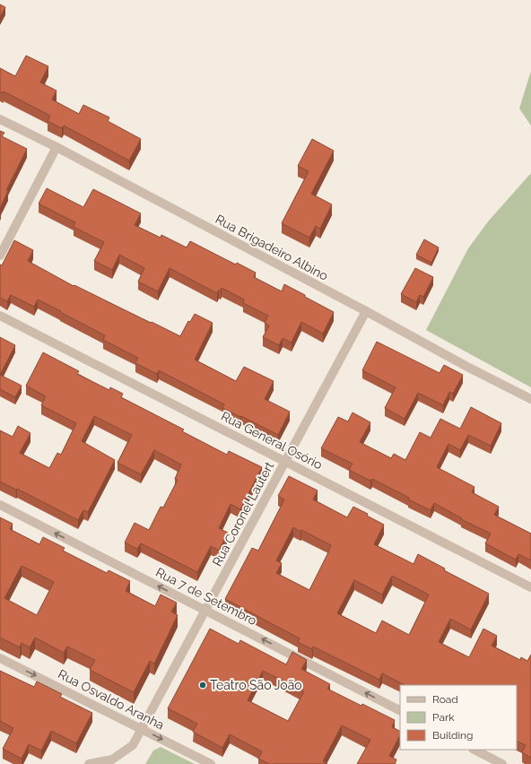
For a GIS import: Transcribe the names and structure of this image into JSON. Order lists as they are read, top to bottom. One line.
{"streets":{"street":["Rua Brigadeiro Albino","Rua General Osório","Rua Coronel Lautert","Rua 7 de Setembro","Rua Osvaldo Aranha"]},"crossings":[["Rua Brigadeiro Albino","Rua Coronel Lautert"],["Rua General Osório","Rua Coronel Lautert"],["Rua Coronel Lautert","Rua 7 de Setembro"],["Rua Coronel Lautert","Rua Osvaldo Aranha"]],"one_way":["Rua 7 de Setembro","Rua Osvaldo Aranha"],"places":["Teatro São João"],"legend":["Road","Park","Building"]}
